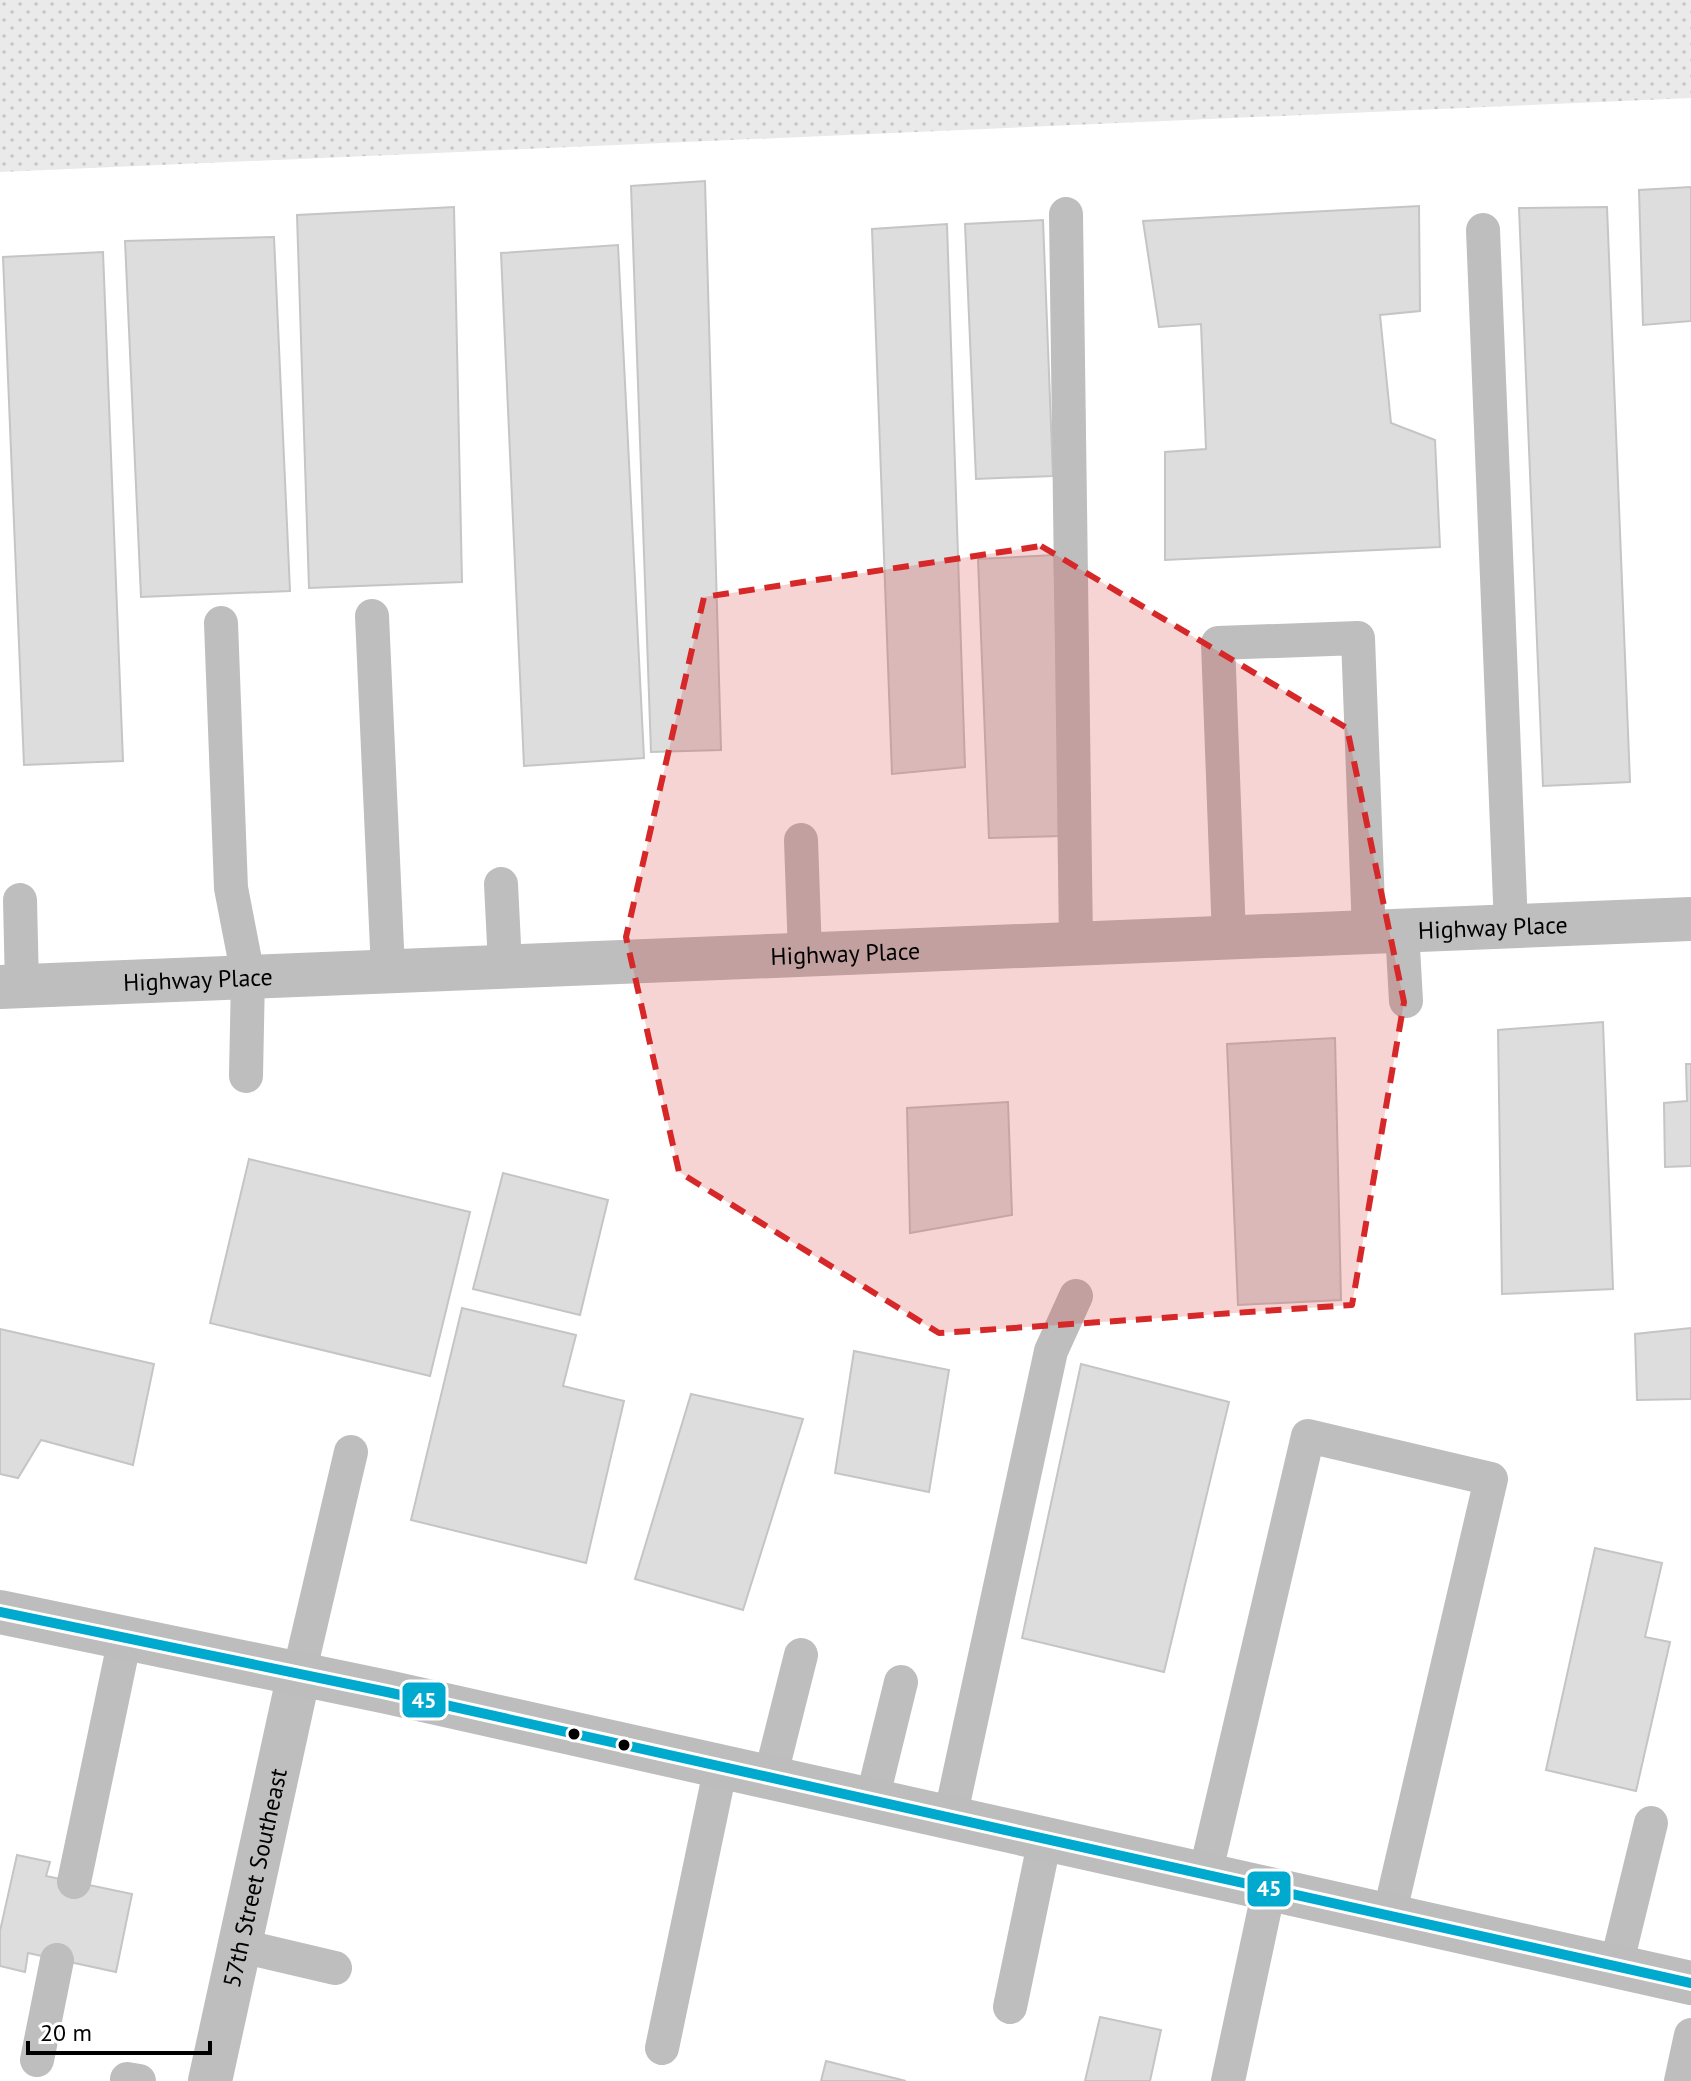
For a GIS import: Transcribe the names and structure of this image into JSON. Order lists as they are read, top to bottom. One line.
{"streets":{"street":["Highway Place","57th Street Southeast"]},"lines":["transit line 45"],"scale_bar":"20 m"}
